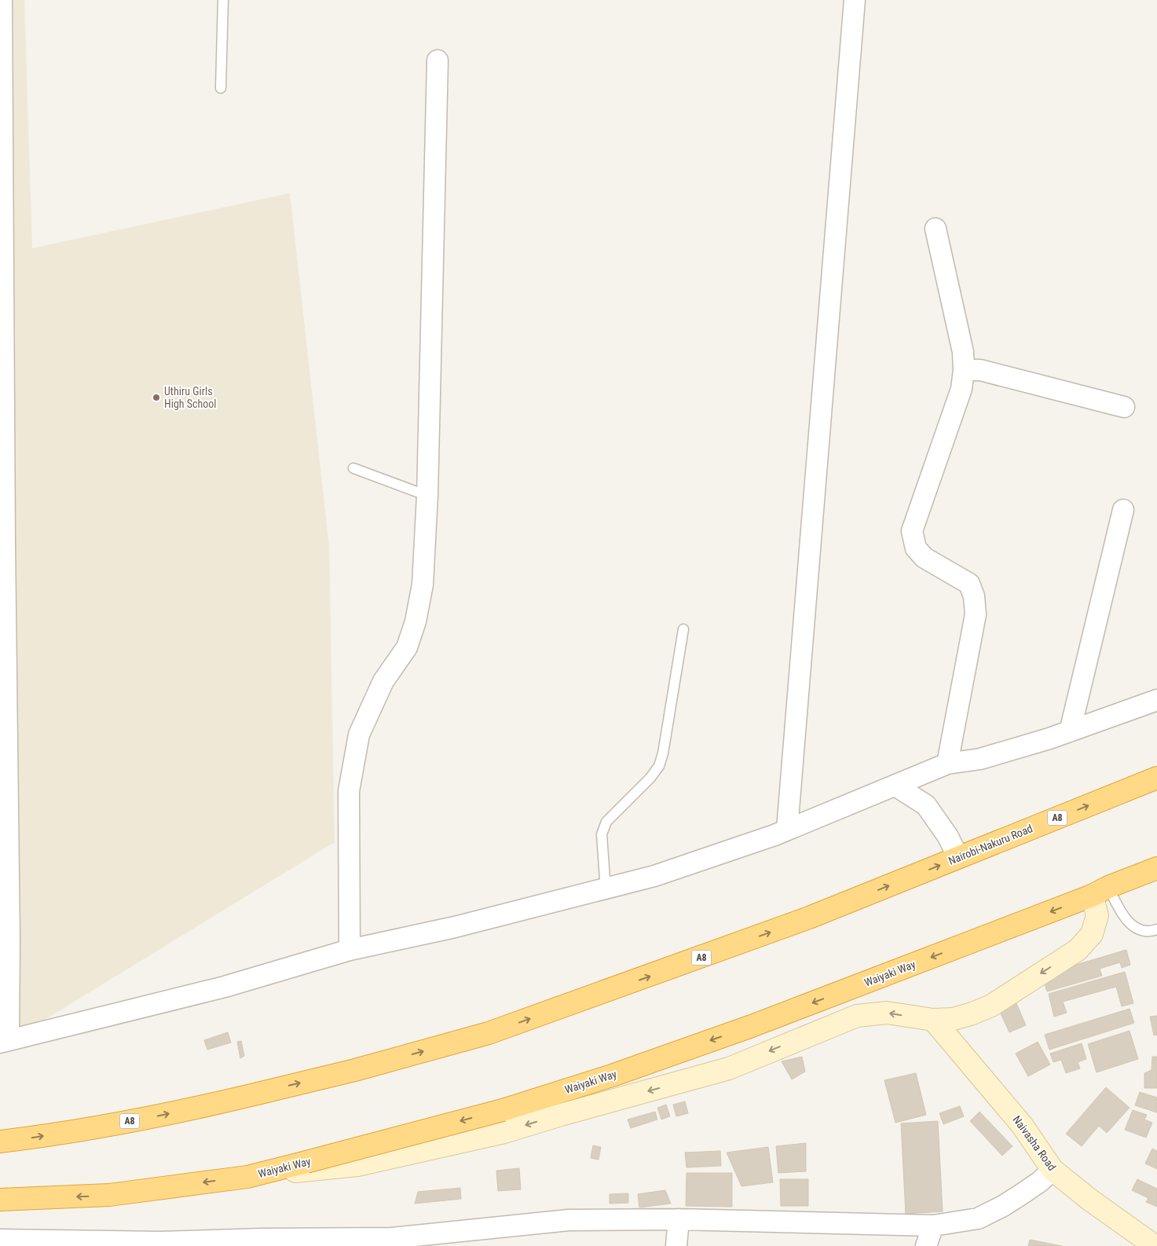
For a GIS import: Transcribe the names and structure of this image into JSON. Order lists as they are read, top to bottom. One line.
{"streets":{"highway":["A8","Nairobi-Nakuru Road","Waiyaki Way"],"main road":["Naivasha Road"]},"one_way":["Nairobi-Nakuru Road","Waiyaki Way"],"places":["Uthiru Girls High School"]}
